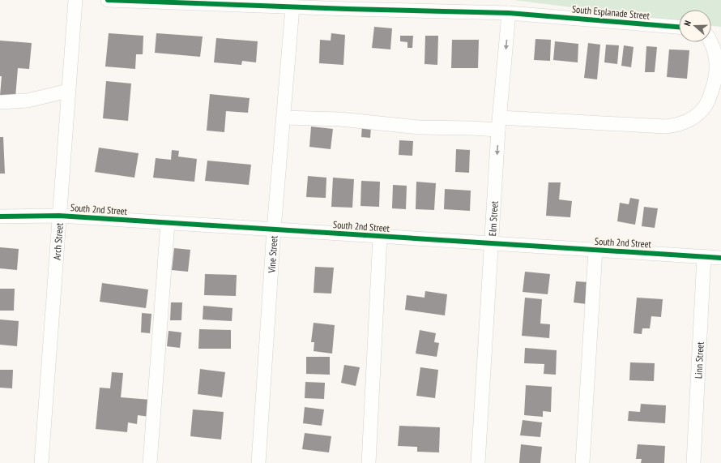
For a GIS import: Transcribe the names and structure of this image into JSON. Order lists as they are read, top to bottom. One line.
{"streets":{"street":["South Esplanade Street","South 2nd Street","Elm Street","Arch Street","Vine Street","Linn Street"]},"crossings":[["South Esplanade Street","Elm Street"],["South Esplanade Street","Vine Street"],["South 2nd Street","Elm Street"],["South 2nd Street","Arch Street"],["South 2nd Street","Vine Street"],["South 2nd Street","Linn Street"]],"one_way":["Elm Street"],"north":"left"}
